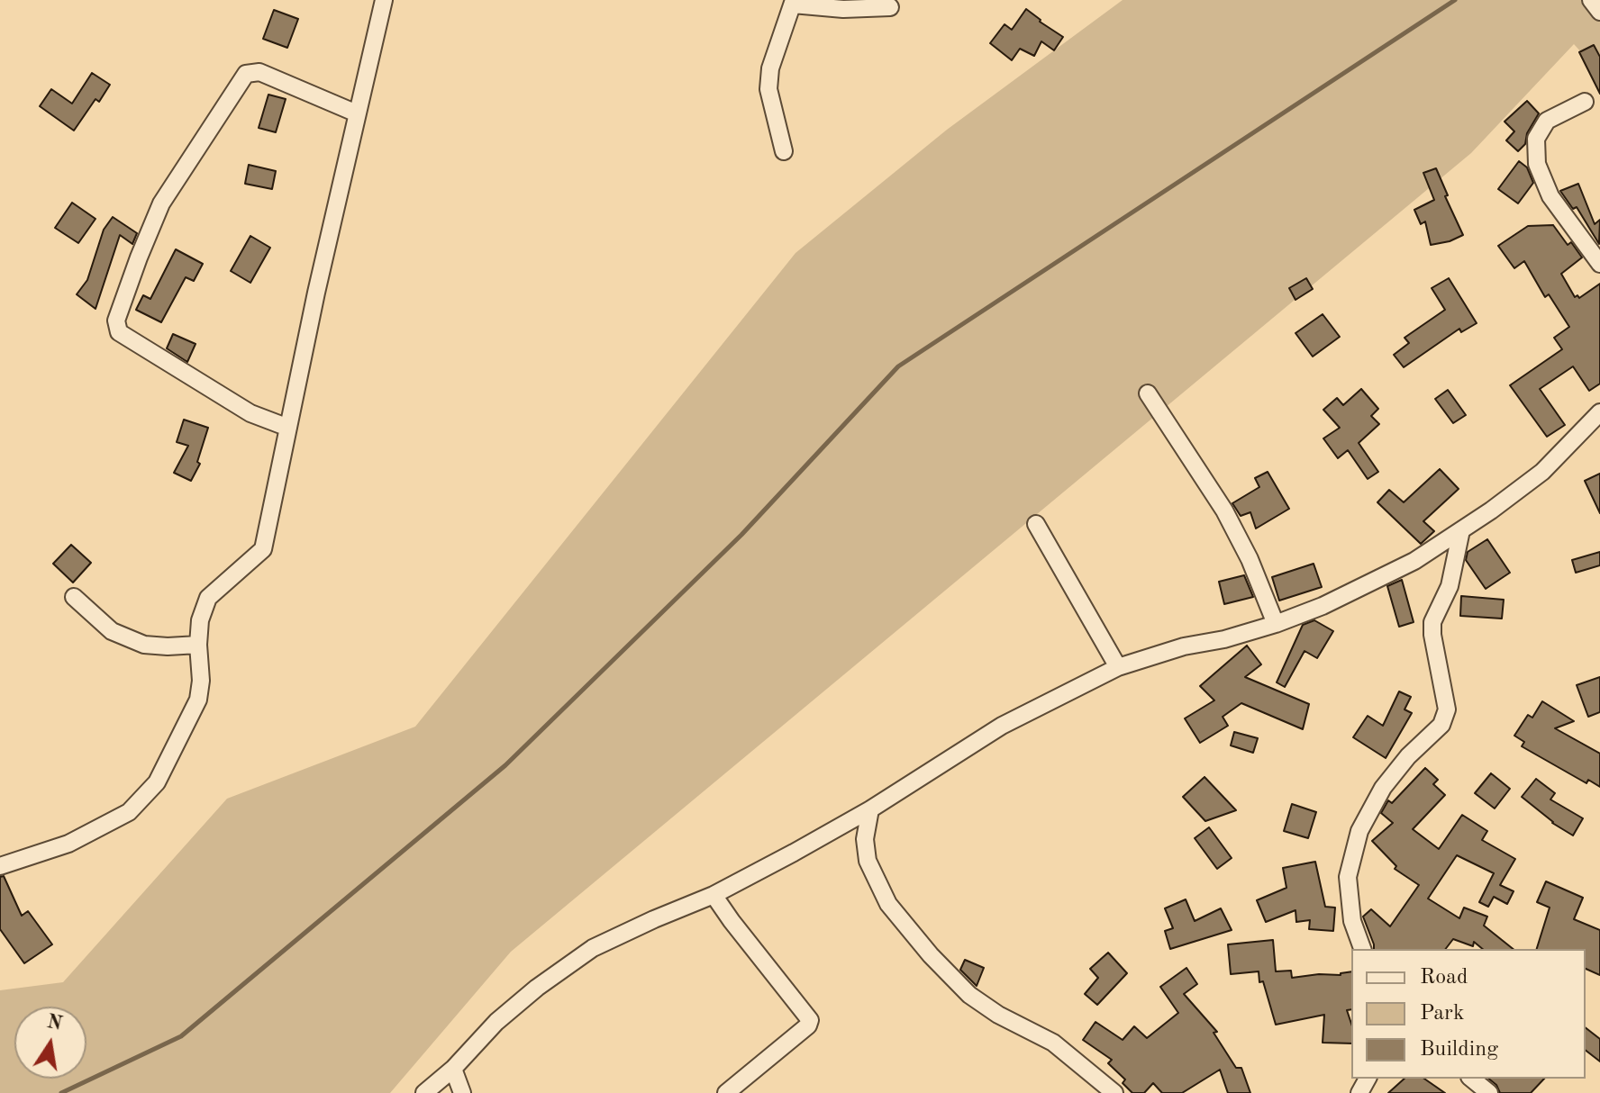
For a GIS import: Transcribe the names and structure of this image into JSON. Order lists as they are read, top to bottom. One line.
{"legend":["Road","Park","Building"],"north":"top"}
